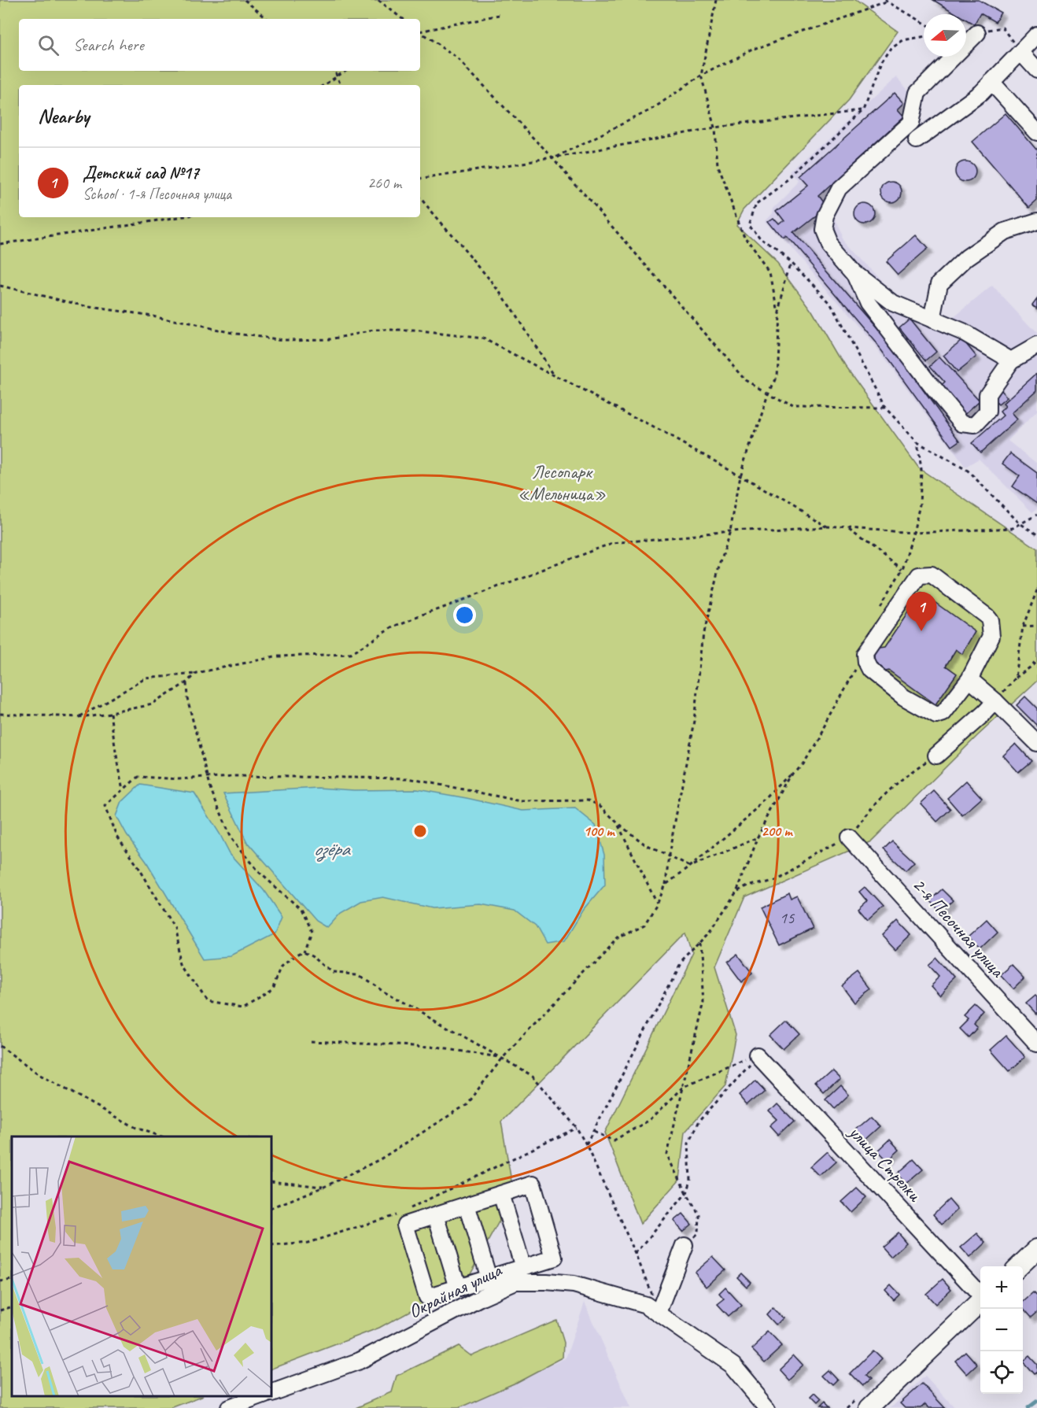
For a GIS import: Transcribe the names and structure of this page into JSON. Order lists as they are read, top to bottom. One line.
{"streets":{"street":["2-я Песочная улица","улица Стрелки","Окрайная улица"]},"water":["озёра"],"parks":["Лесопарк «Мельница»"],"house_numbers":["15"],"north":"left","page":{"search":"Search here","heading":"Nearby","list":[{"mark":"1","name":"Детский сад №17","note":"School · 1-я Песочная улица","value":"260 m"}],"pins":"1","map_buttons":["+","−"]},"rings":["100 m","200 m"]}
